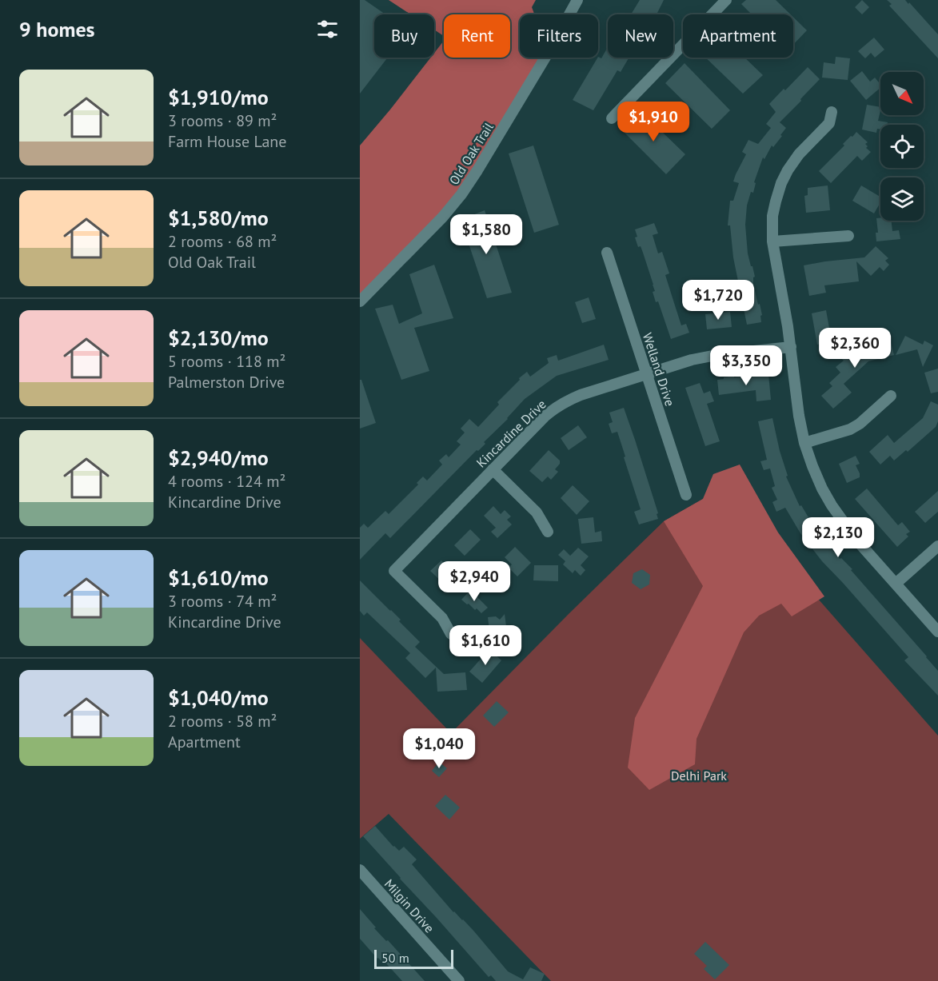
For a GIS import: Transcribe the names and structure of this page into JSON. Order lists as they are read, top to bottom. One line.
{"streets":{"street":["Old Oak Trail","Welland Drive","Kincardine Drive","Milgin Drive"]},"crossings":[["Welland Drive","Kincardine Drive"]],"parks":["Delhi Park"],"scale_bar":"50 m","north":"bottom right","page":{"heading":"9 homes","chip":["Buy","Rent","Filters","New","Apartment"],"list":[{"name":"$1,910/mo","note":"3 rooms · 89 m² · Farm House Lane"},{"name":"$1,580/mo","note":"2 rooms · 68 m² · Old Oak Trail"},{"name":"$2,130/mo","note":"5 rooms · 118 m² · Palmerston Drive"},{"name":"$2,940/mo","note":"4 rooms · 124 m² · Kincardine Drive"},{"name":"$1,610/mo","note":"3 rooms · 74 m² · Kincardine Drive"},{"name":"$1,040/mo","note":"2 rooms · 58 m² · Apartment"}],"price":["$1,910","$1,580","$1,720","$2,360","$3,350","$2,130","$2,940","$1,610","$1,040"],"scale":"50 m"}}
